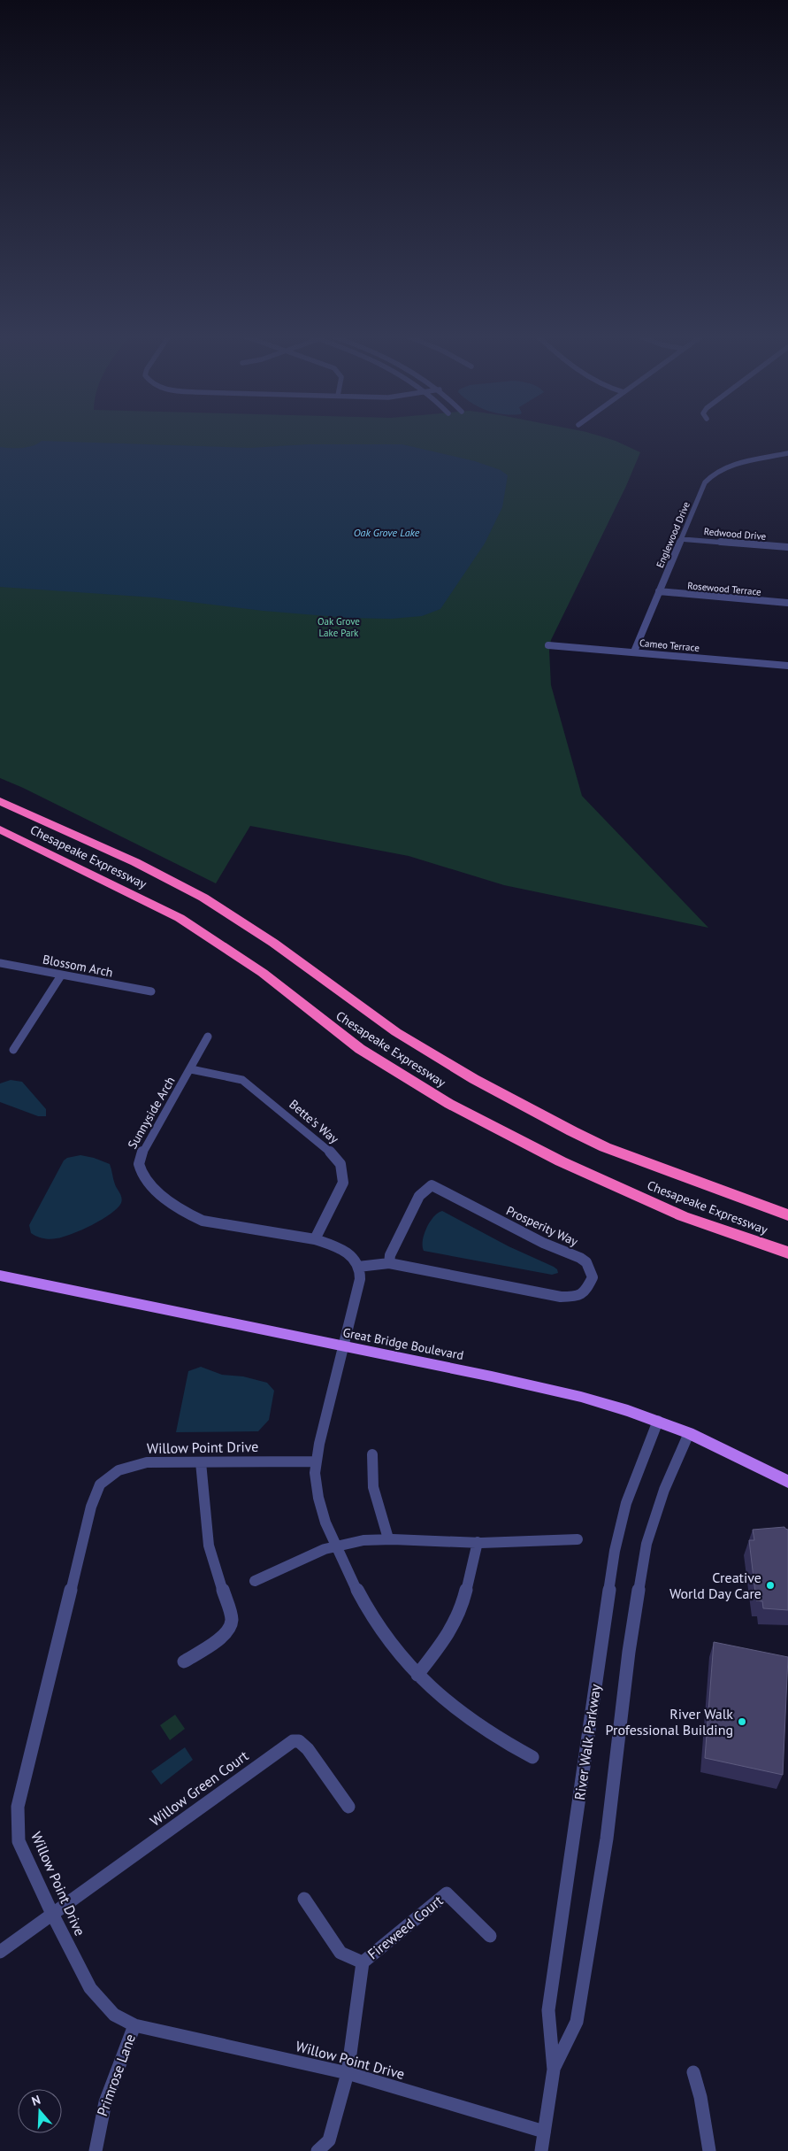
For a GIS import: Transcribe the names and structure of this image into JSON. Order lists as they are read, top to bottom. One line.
{"streets":{"highway":["Chesapeake Expressway"],"main road":["Great Bridge Boulevard"],"street":["Redwood Drive","Englewood Drive","Rosewood Terrace","Cameo Terrace","Blossom Arch","Sunnyside Arch","Bette's Way","Prosperity Way","Willow Point Drive","River Walk Parkway","Willow Green Court","Fireweed Court","Primrose Lane"]},"crossings":[["Redwood Drive","Englewood Drive"],["Englewood Drive","Rosewood Terrace"],["Englewood Drive","Cameo Terrace"],["Sunnyside Arch","Bette's Way"],["Great Bridge Boulevard","River Walk Parkway"],["Willow Point Drive","River Walk Parkway"],["Willow Point Drive","Willow Green Court"],["Willow Point Drive","Fireweed Court"],["Willow Point Drive","Primrose Lane"]],"water":["Oak Grove Lake"],"parks":["Oak Grove Lake Park"],"places":["Creative World Day Care","River Walk Professional Building"],"north":"top"}
